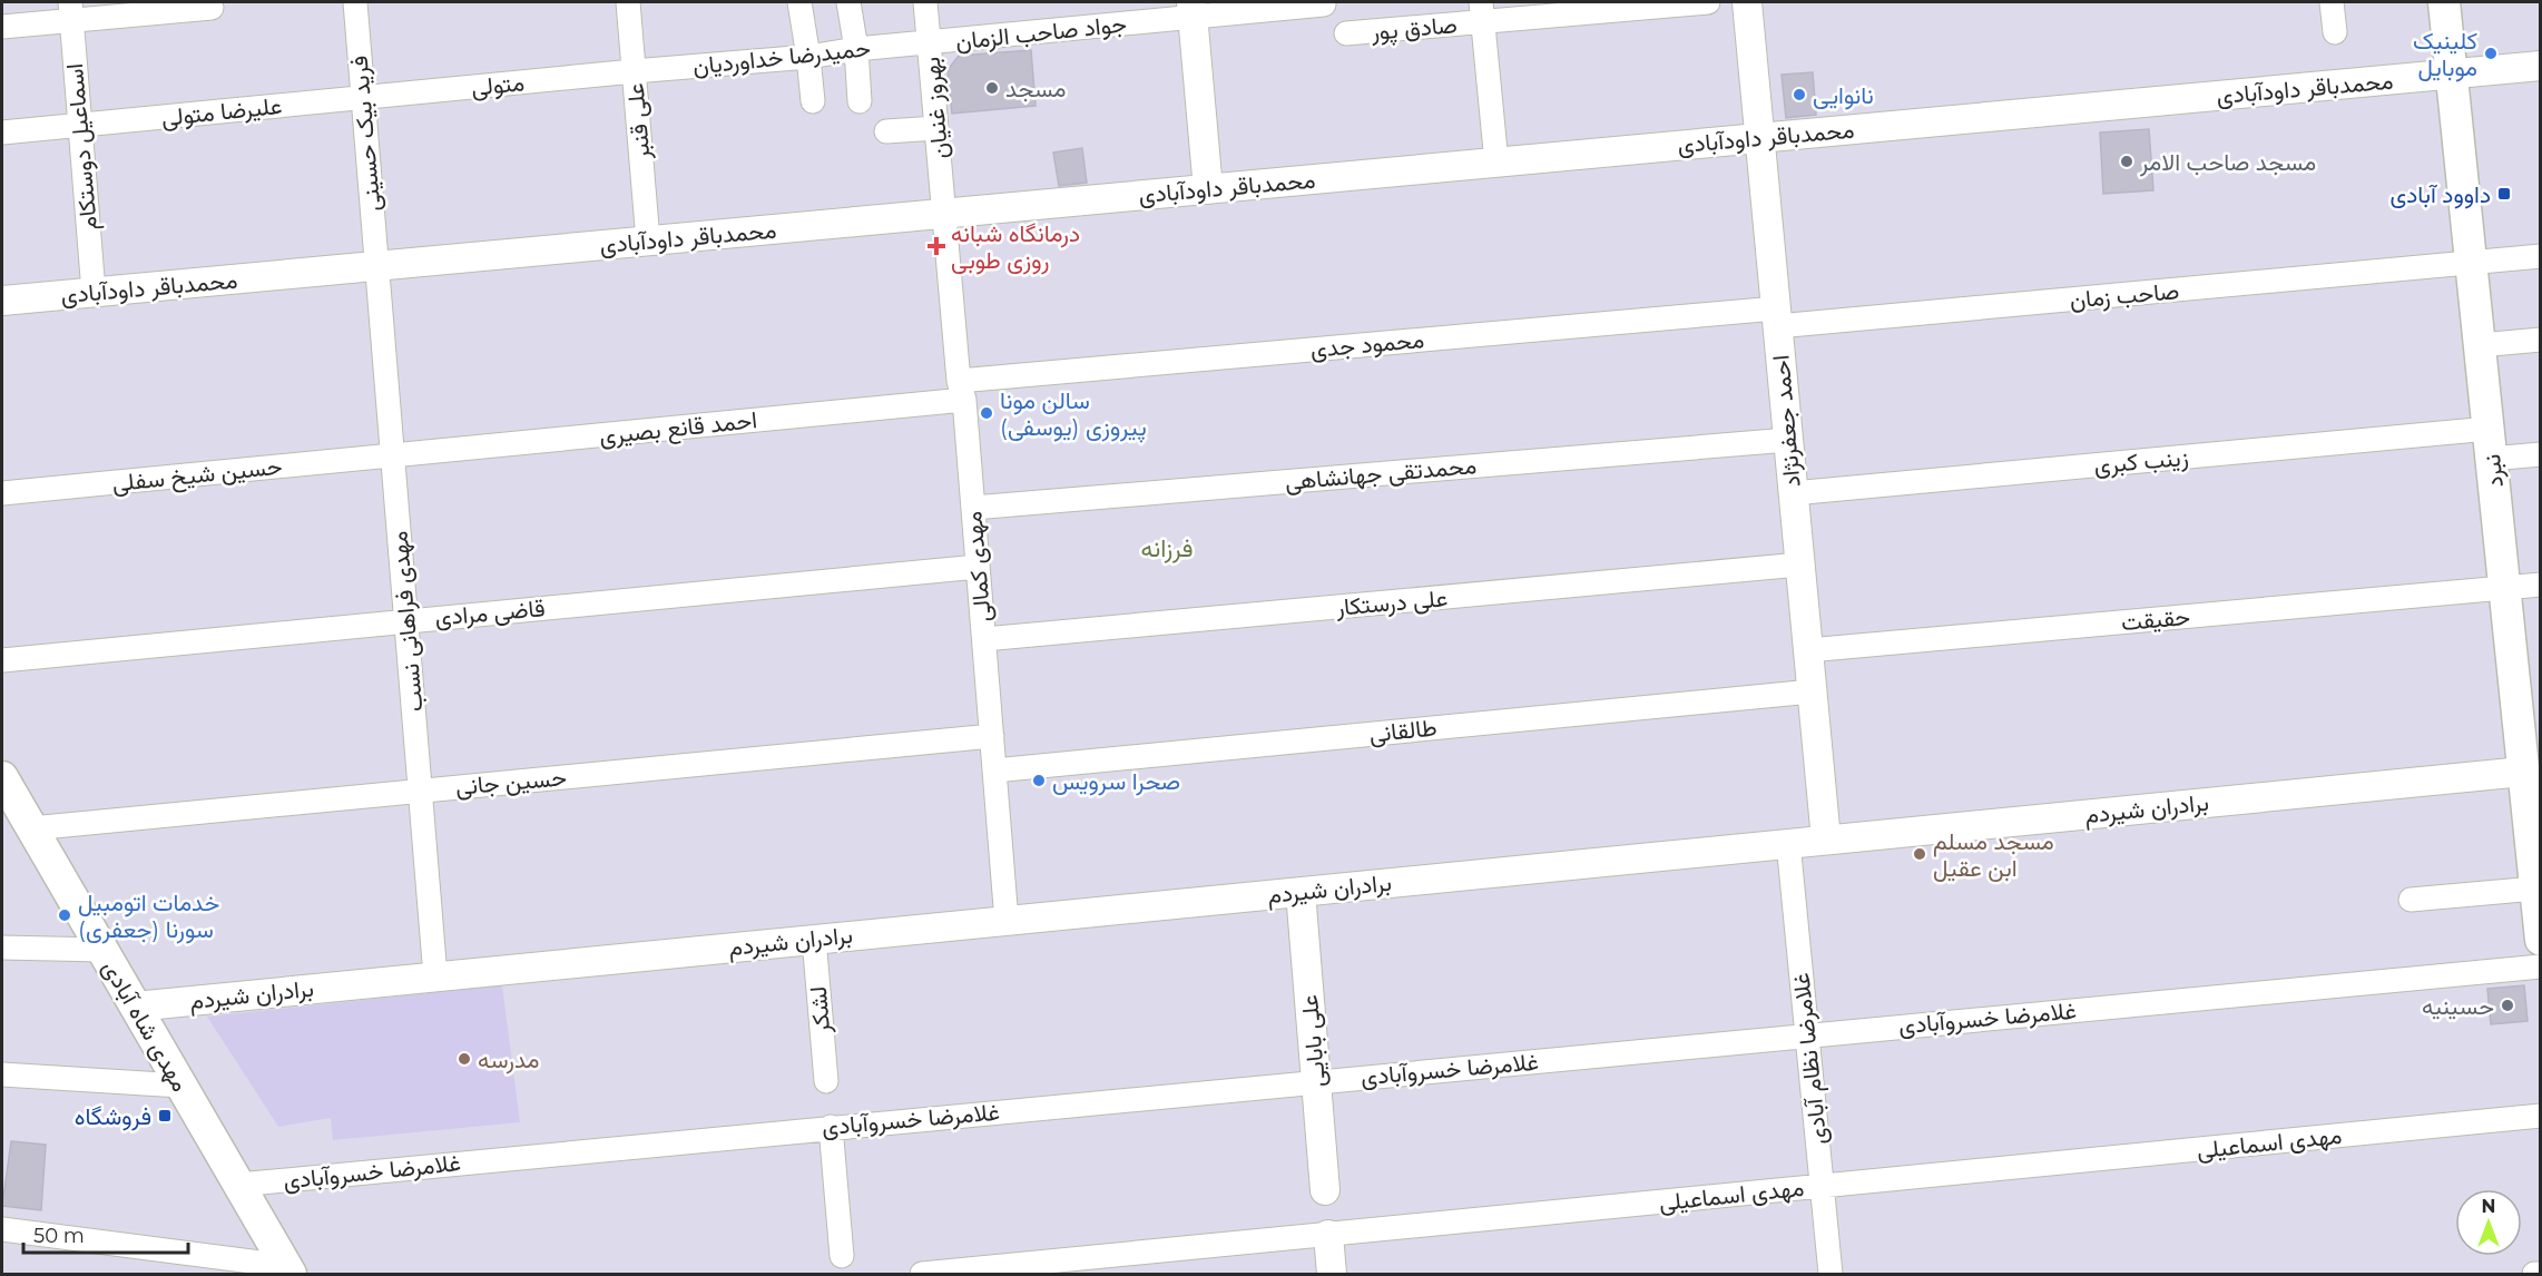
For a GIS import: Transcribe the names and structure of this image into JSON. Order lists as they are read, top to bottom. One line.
{"streets":{"main road":["نبرد","مهدی شاه آبادی"],"street":["صادق پور","جواد صاحب الزمان","حمیدرضا خداوردیان","متولی","محمدباقر داودآبادی","بهروز غنیان","علیرضا متولی","علی قنبر","فرید بیک حسینی","اسماعیل دوستکام","صاحب زمان","محمود جدی","احمد جعفرنژاد","احمد قانع بصیری","زینب کبری","محمدتقی جهانشاهی","حسین شیخ سفلی","مهدی کمالی","علی درستکار","قاضی مرادی","حقیقت","مهدی فراهانی نسب","طالقانی","حسین جانی","برادران شیردم","لشكر","غلامرضا خسروآبادی","علی بابایی","غلامرضا نظام آبادی","مهدی اسماعیلی"]},"crossings":[["جواد صاحب الزمان","حمیدرضا خداوردیان"],["جواد صاحب الزمان","بهروز غنیان"],["حمیدرضا خداوردیان","متولی"],["حمیدرضا خداوردیان","بهروز غنیان"],["حمیدرضا خداوردیان","علی قنبر"],["متولی","علیرضا متولی"],["متولی","علی قنبر"],["متولی","فرید بیک حسینی"],["محمدباقر داودآبادی","بهروز غنیان"],["محمدباقر داودآبادی","علی قنبر"],["محمدباقر داودآبادی","فرید بیک حسینی"],["محمدباقر داودآبادی","اسماعیل دوستکام"],["محمدباقر داودآبادی","احمد جعفرنژاد"],["محمدباقر داودآبادی","نبرد"],["محمدباقر داودآبادی","مهدی کمالی"],["محمدباقر داودآبادی","مهدی فراهانی نسب"],["بهروز غنیان","مهدی کمالی"],["علیرضا متولی","فرید بیک حسینی"],["علیرضا متولی","اسماعیل دوستکام"],["فرید بیک حسینی","مهدی فراهانی نسب"],["صاحب زمان","محمود جدی"],["صاحب زمان","احمد جعفرنژاد"],["صاحب زمان","نبرد"],["محمود جدی","احمد جعفرنژاد"],["محمود جدی","احمد قانع بصیری"],["محمود جدی","مهدی کمالی"],["احمد جعفرنژاد","زینب کبری"],["احمد جعفرنژاد","محمدتقی جهانشاهی"],["احمد جعفرنژاد","علی درستکار"],["احمد جعفرنژاد","حقیقت"],["احمد جعفرنژاد","طالقانی"],["احمد جعفرنژاد","برادران شیردم"],["احمد قانع بصیری","حسین شیخ سفلی"],["احمد قانع بصیری","مهدی کمالی"],["احمد قانع بصیری","مهدی فراهانی نسب"],["زینب کبری","نبرد"],["نبرد","حقیقت"],["نبرد","برادران شیردم"],["محمدتقی جهانشاهی","مهدی کمالی"],["حسین شیخ سفلی","مهدی فراهانی نسب"],["مهدی کمالی","علی درستکار"],["مهدی کمالی","قاضی مرادی"],["مهدی کمالی","طالقانی"],["مهدی کمالی","حسین جانی"],["مهدی کمالی","برادران شیردم"],["قاضی مرادی","مهدی فراهانی نسب"],["مهدی فراهانی نسب","حسین جانی"],["مهدی فراهانی نسب","برادران شیردم"],["حسین جانی","مهدی شاه آبادی"],["برادران شیردم","لشكر"],["برادران شیردم","مهدی شاه آبادی"],["برادران شیردم","علی بابایی"],["برادران شیردم","غلامرضا نظام آبادی"],["غلامرضا خسروآبادی","مهدی شاه آبادی"],["غلامرضا خسروآبادی","علی بابایی"],["غلامرضا خسروآبادی","غلامرضا نظام آبادی"],["غلامرضا نظام آبادی","مهدی اسماعیلی"]],"districts":["فرزانه"],"places":{"other":["کلینیک موبایل","مسجد","نانوایی","مسجد صاحب الامر","سالن مونا پیروزی (یوسفی)","صحرا سرویس","مسجد مسلم ابن عقیل","خدمات اتومبیل سورنا (جعفری)","حسینیه","مدرسه"],"transit":["داوود آبادی","فروشگاه"],"health":["درمانگاه شبانه روزی طوبی"]},"scale_bar":"50 m","north":"top"}
